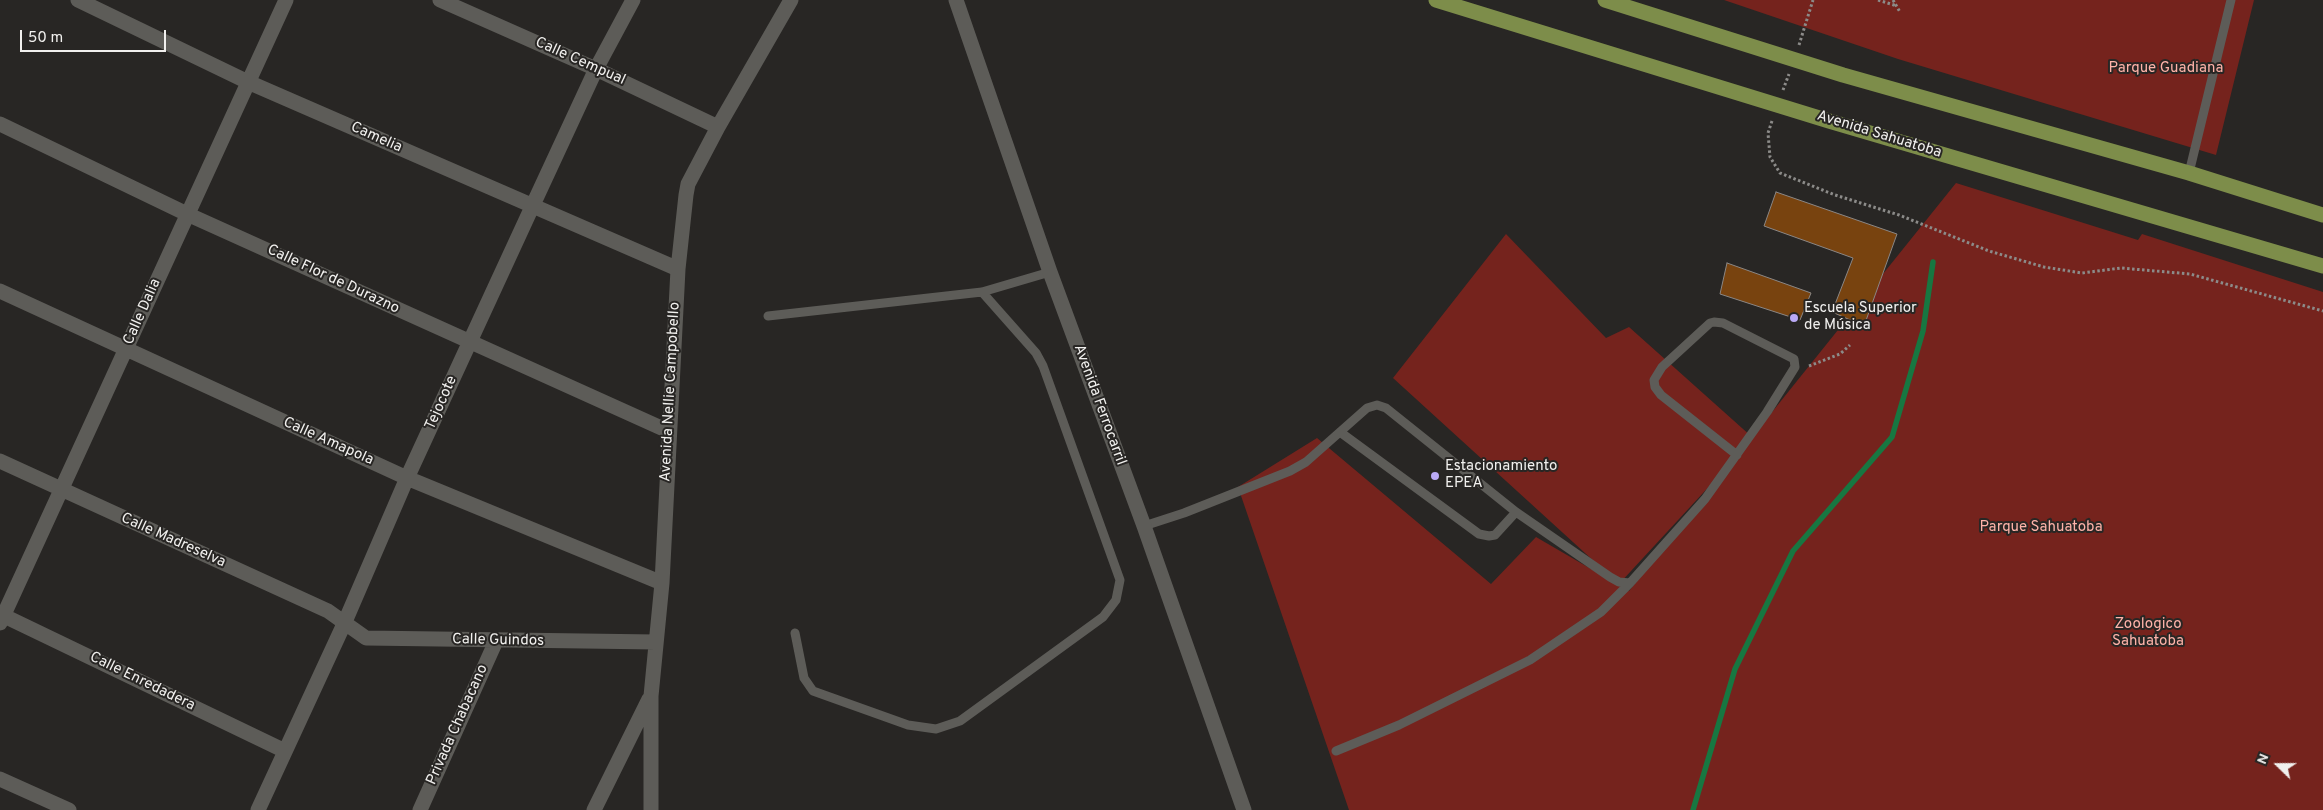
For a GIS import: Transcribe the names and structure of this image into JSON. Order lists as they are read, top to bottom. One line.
{"streets":{"main road":["Avenida Sahuatoba"],"street":["Calle Cempual","Camelia","Calle Flor de Durazno","Calle Dalia","Avenida Nellie Campobello","Tejocote","Avenida Ferrocarril","Calle Amapola","Calle Madreselva","Calle Guindos","Calle Enredadera","Privada Chabacano"]},"crossings":[["Calle Cempual","Avenida Nellie Campobello"],["Calle Cempual","Tejocote"],["Camelia","Calle Dalia"],["Camelia","Avenida Nellie Campobello"],["Camelia","Tejocote"],["Calle Flor de Durazno","Calle Dalia"],["Calle Flor de Durazno","Avenida Nellie Campobello"],["Calle Flor de Durazno","Tejocote"],["Calle Dalia","Calle Amapola"],["Calle Dalia","Calle Madreselva"],["Calle Dalia","Calle Enredadera"],["Avenida Nellie Campobello","Calle Amapola"],["Avenida Nellie Campobello","Calle Guindos"],["Tejocote","Calle Amapola"],["Tejocote","Calle Madreselva"],["Tejocote","Calle Guindos"],["Tejocote","Calle Enredadera"],["Calle Madreselva","Calle Guindos"],["Calle Guindos","Privada Chabacano"]],"parks":["Parque Guadiana","Parque Sahuatoba","Zoologico Sahuatoba"],"places":["Escuela Superior de Música","Estacionamiento EPEA"],"scale_bar":"50 m","north":"left"}
